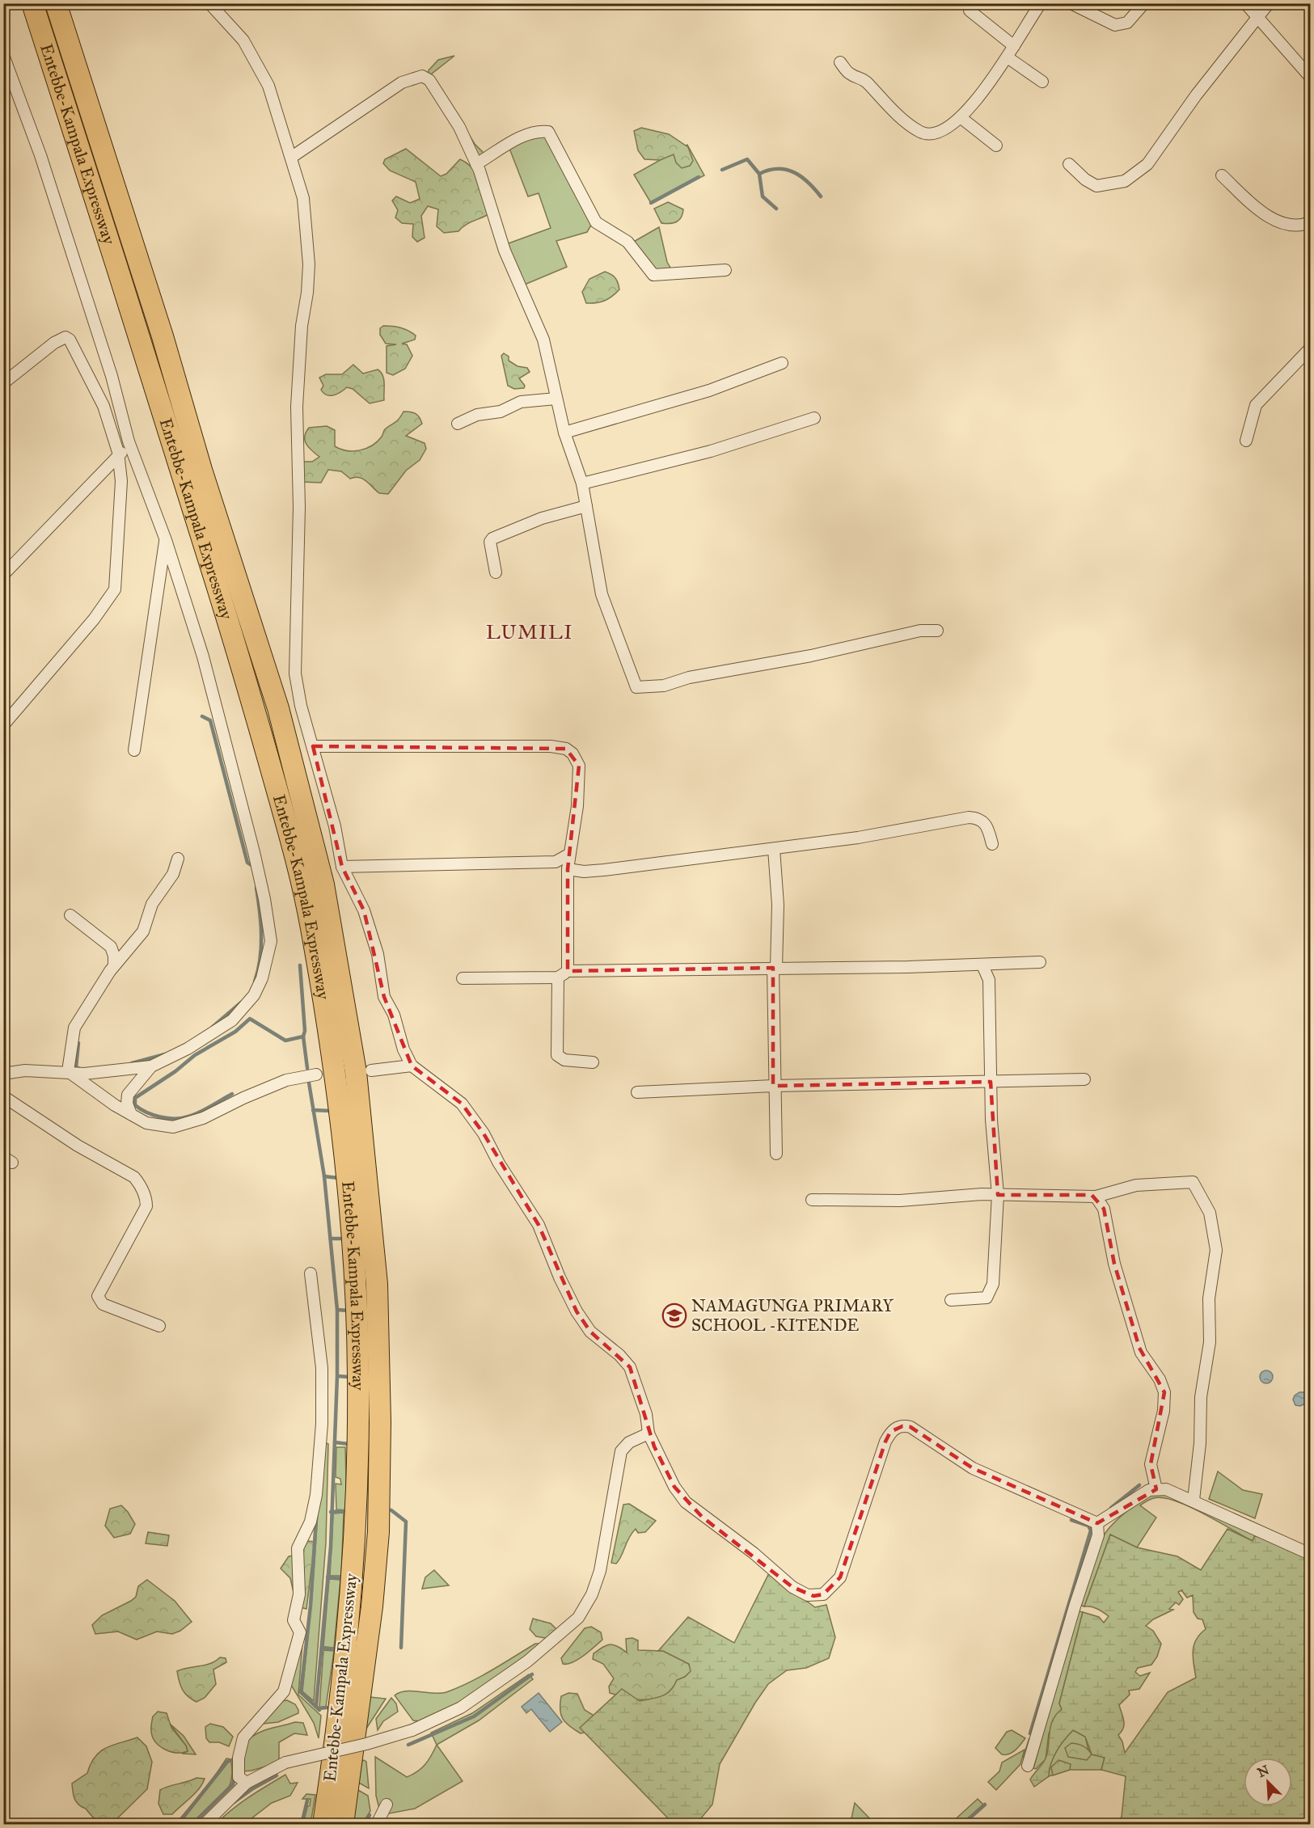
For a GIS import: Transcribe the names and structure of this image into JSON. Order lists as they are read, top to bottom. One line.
{"streets":{"highway":["Entebbe-Kampala Expressway"]},"districts":["LUMILI"],"places":{"school or university":["NAMAGUNGA PRIMARY SCHOOL -KITENDE"]},"north":"top left"}
